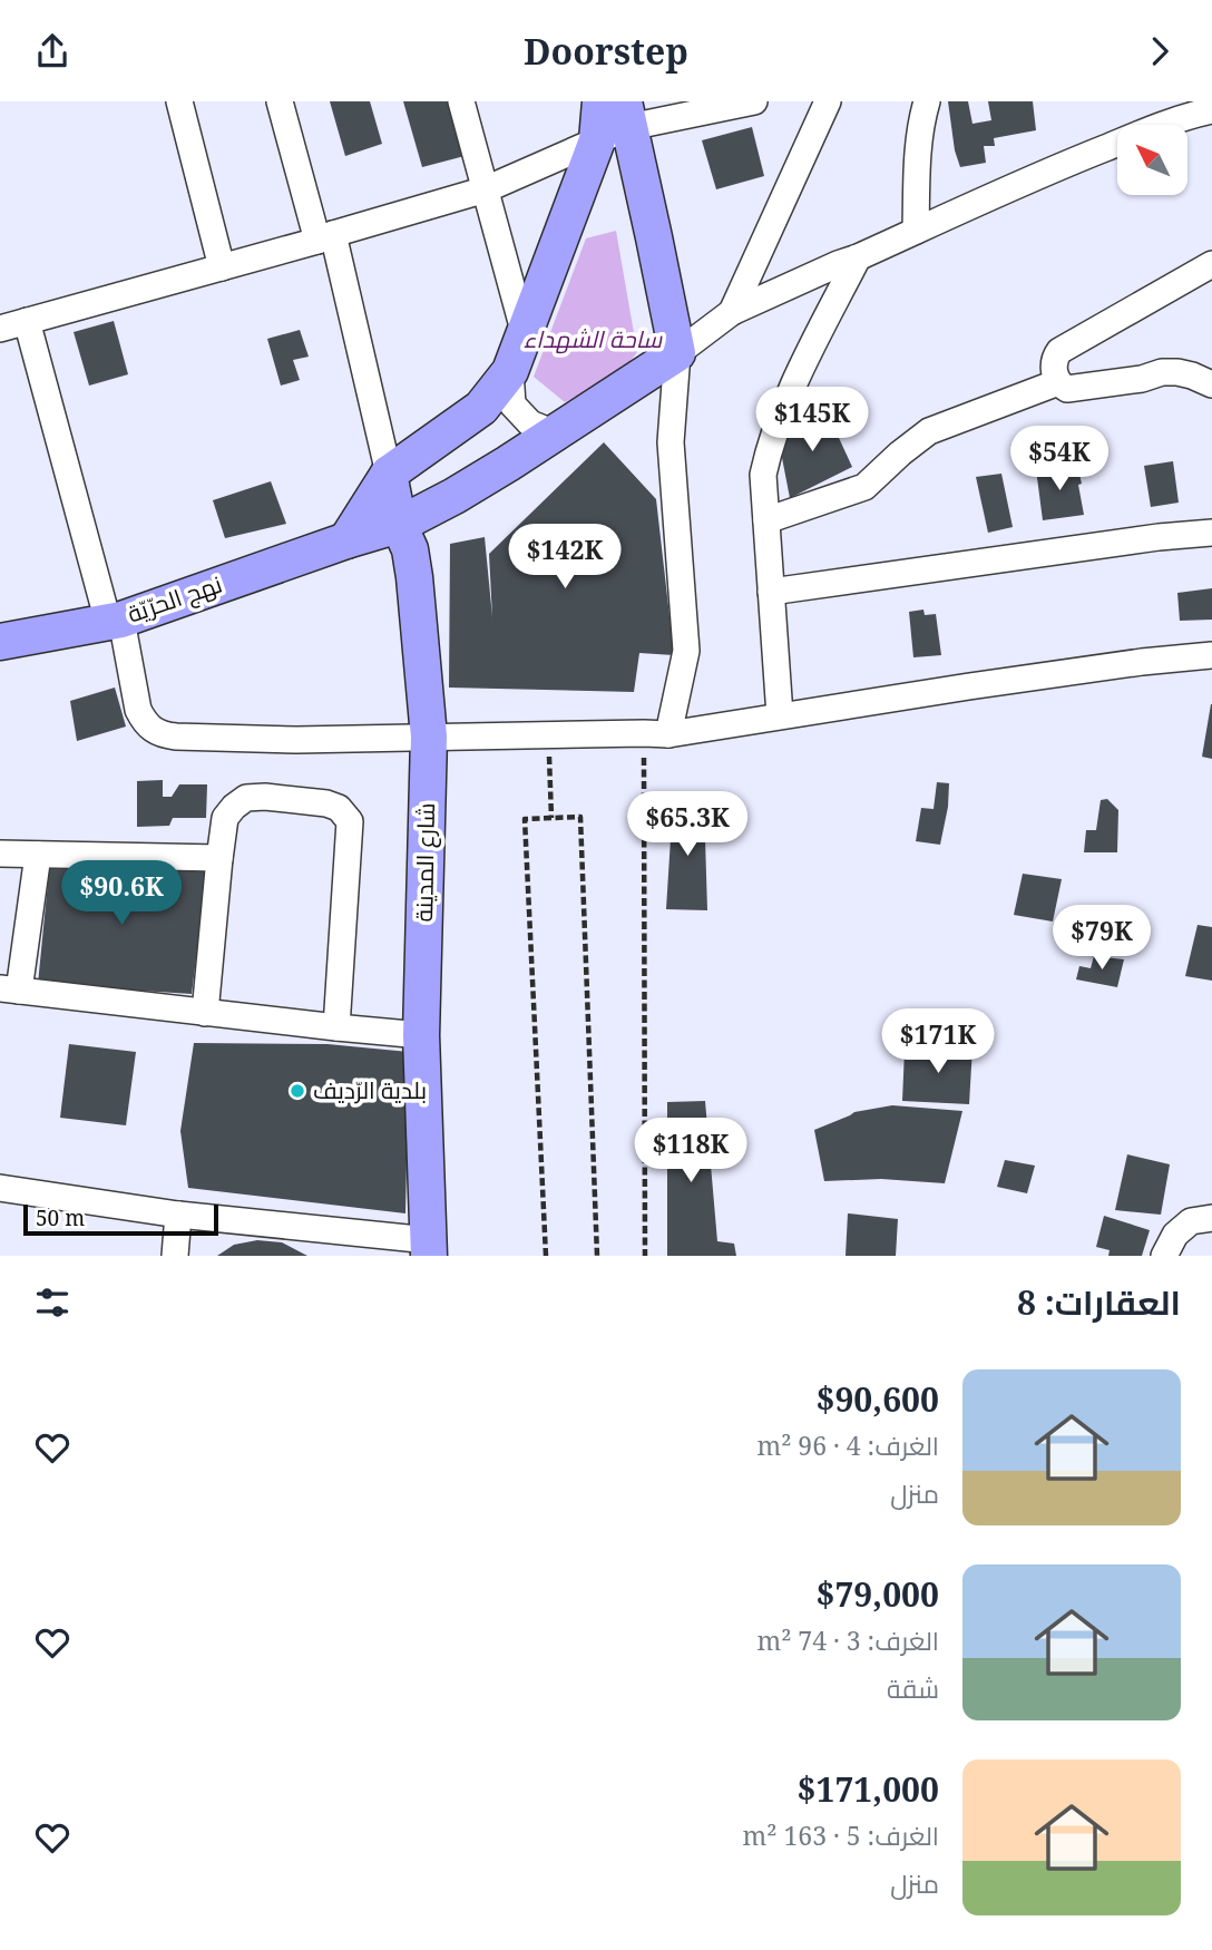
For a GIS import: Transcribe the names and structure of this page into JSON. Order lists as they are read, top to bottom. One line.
{"streets":{"street":["نهج الحرّيّة","شارع المدينة"]},"crossings":[["نهج الحرّيّة","شارع المدينة"]],"parks":["ساحة الشهداء"],"places":["بلدية الرّديف"],"scale_bar":"50 m","north":"top left","page":{"header":"Doorstep","price":["$145K","$54K","$142K","$65.3K","$90.6K","$79K","$171K","$118K"],"scale":"50 m","heading":"العقارات: 8","list":[{"name":"$90,600","note":"الغرف: 4 · 96 m² · منزل"},{"name":"$79,000","note":"الغرف: 3 · 74 m² · شقة"},{"name":"$171,000","note":"الغرف: 5 · 163 m² · منزل"}]}}
